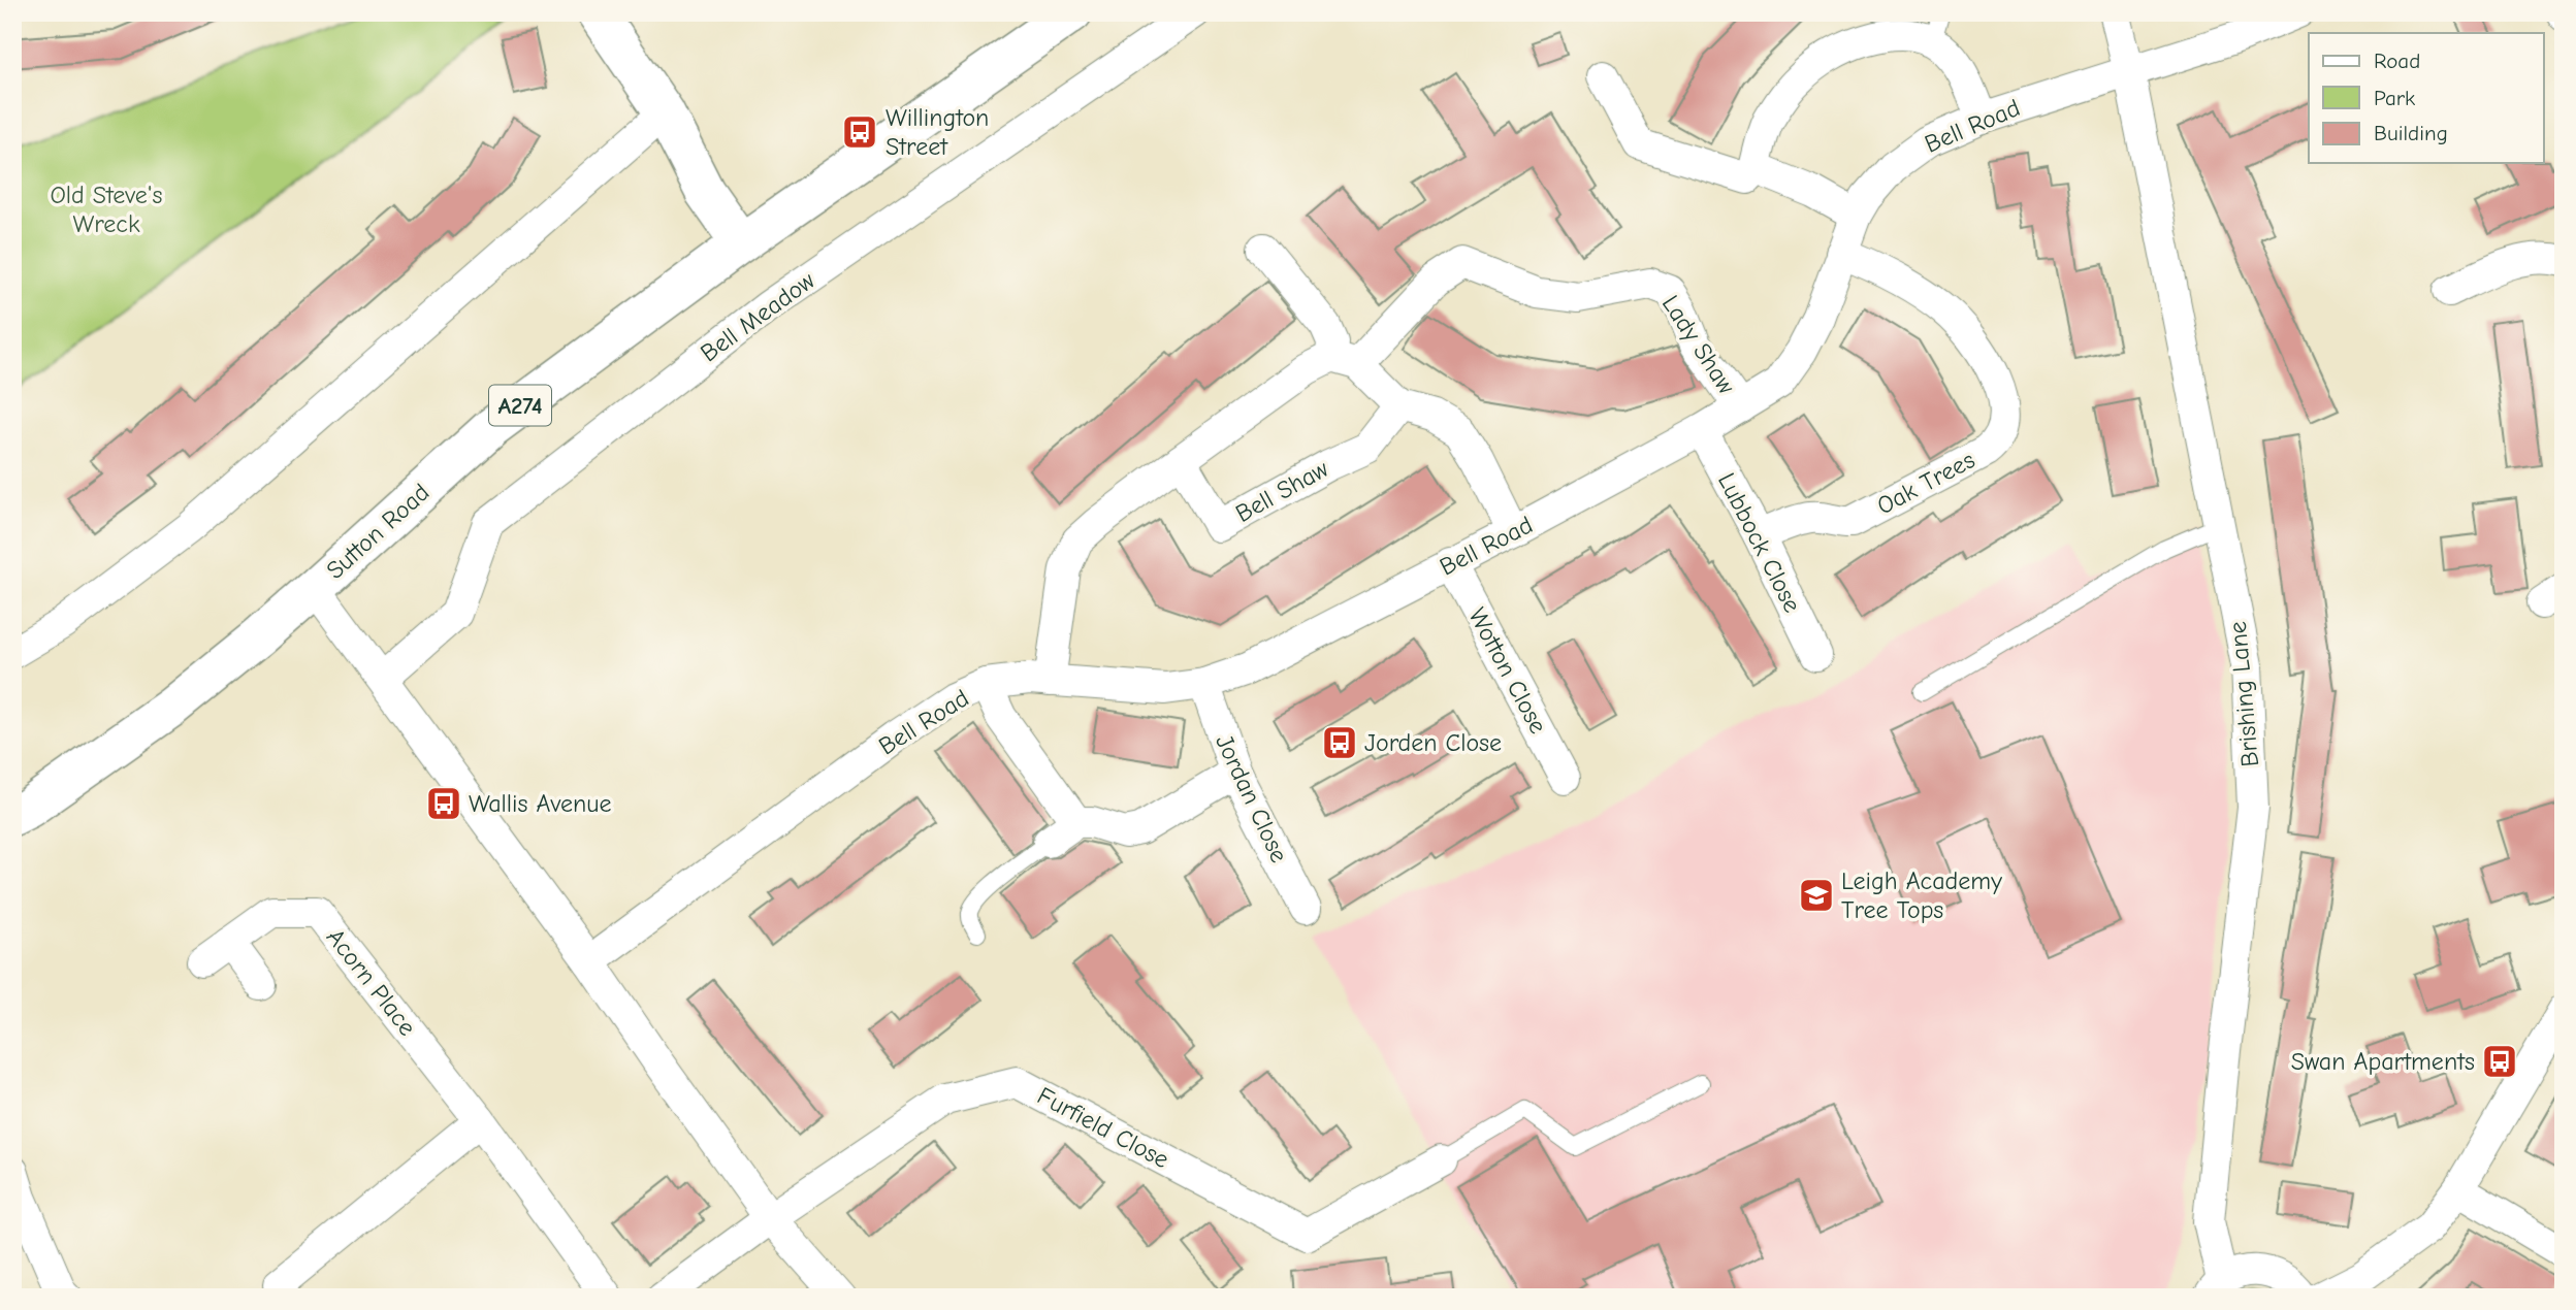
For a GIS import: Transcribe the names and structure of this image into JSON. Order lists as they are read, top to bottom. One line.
{"streets":{"main road":["A274","Sutton Road"],"street":["Bell Road","Bell Meadow","Lady Shaw","Oak Trees","Bell Shaw","Lubbock Close","Wotton Close","Brishing Lane","Jordan Close","Acorn Place","Furfield Close"]},"crossings":[["Bell Road","Lady Shaw"],["Bell Road","Oak Trees"],["Bell Road","Lubbock Close"],["Bell Road","Wotton Close"],["Bell Road","Brishing Lane"],["Bell Road","Jordan Close"],["A274","Sutton Road"],["Oak Trees","Lubbock Close"]],"parks":["Old Steve's Wreck"],"places":{"bus stop":["Willington Street","Jorden Close","Wallis Avenue","Swan Apartments"],"school or university":["Leigh Academy Tree Tops"]},"legend":["Road","Park","Building"]}
